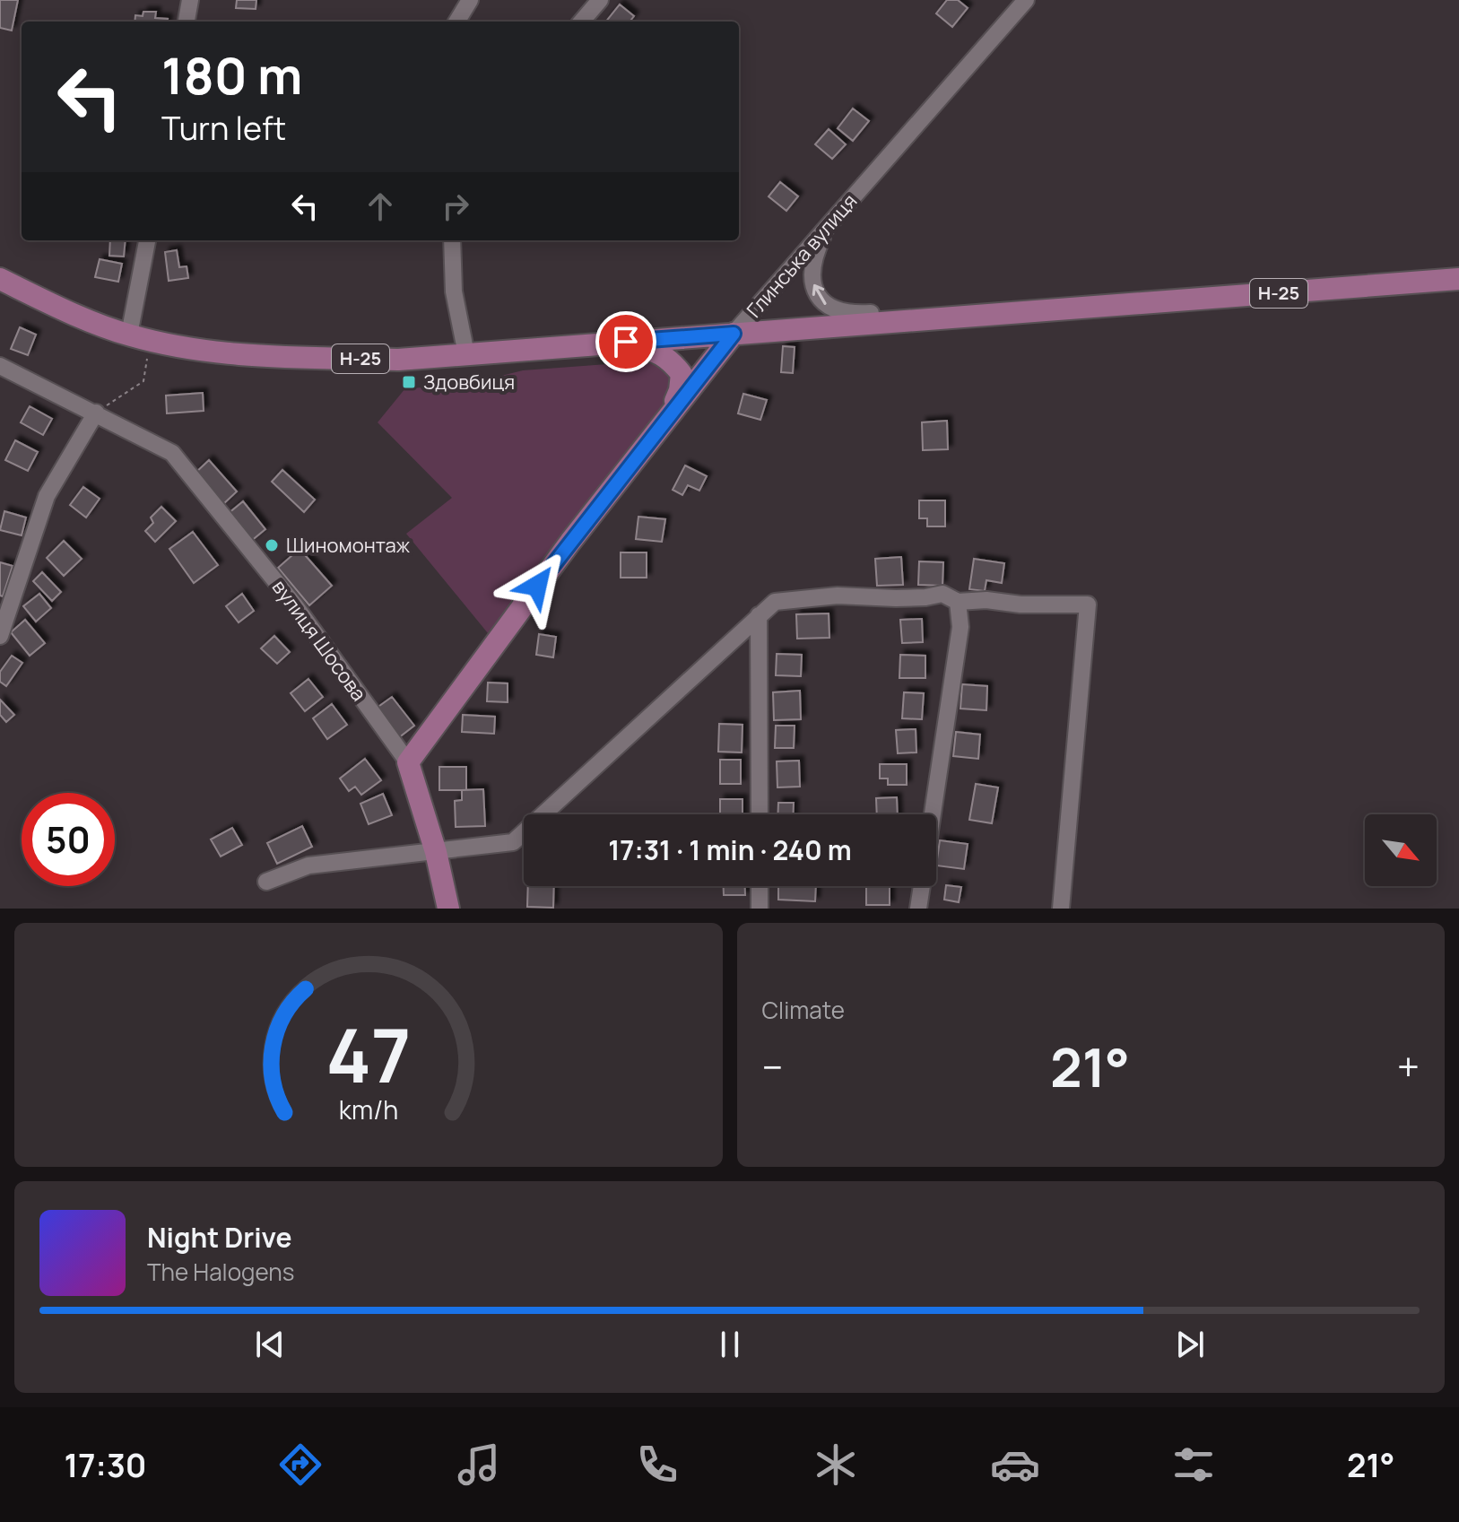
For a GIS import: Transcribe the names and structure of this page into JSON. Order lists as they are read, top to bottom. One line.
{"streets":{"main road":["Глинська вулиця","Н-25","вулиця Шосова"]},"crossings":[["Глинська вулиця","Н-25"],["Глинська вулиця","вулиця Шосова"]],"places":{"transit":["Здовбиця"],"other":["Шиномонтаж"]},"north":"bottom right","page":{"turn":["180 m","Turn left"],"limit":"50","trip":"17:31 · 1 min · 240 m","tile":"Climate","heat":["−","21°","+"],"song":["Night Drive","The Halogens"],"tabs":["17:30","21°"],"gauge":["47","km/h"]}}
